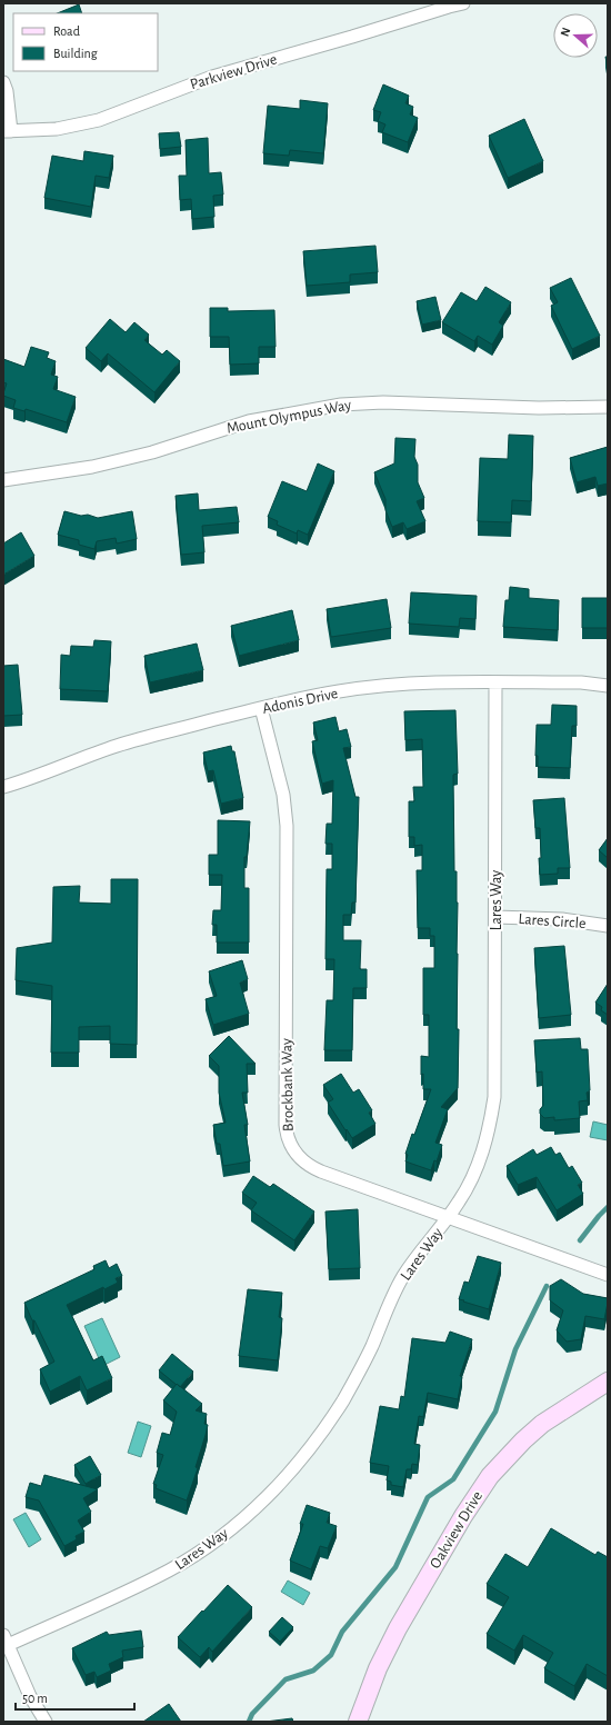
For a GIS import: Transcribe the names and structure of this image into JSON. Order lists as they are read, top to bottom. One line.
{"streets":{"street":["Parkview Drive","Mount Olympus Way","Adonis Drive","Lares Way","Lares Circle","Brockbank Way","Oakview Drive"]},"crossings":[["Adonis Drive","Lares Way"],["Adonis Drive","Brockbank Way"],["Lares Way","Lares Circle"],["Lares Way","Brockbank Way"]],"legend":["Road","Building"],"scale_bar":"50 m","north":"left"}
